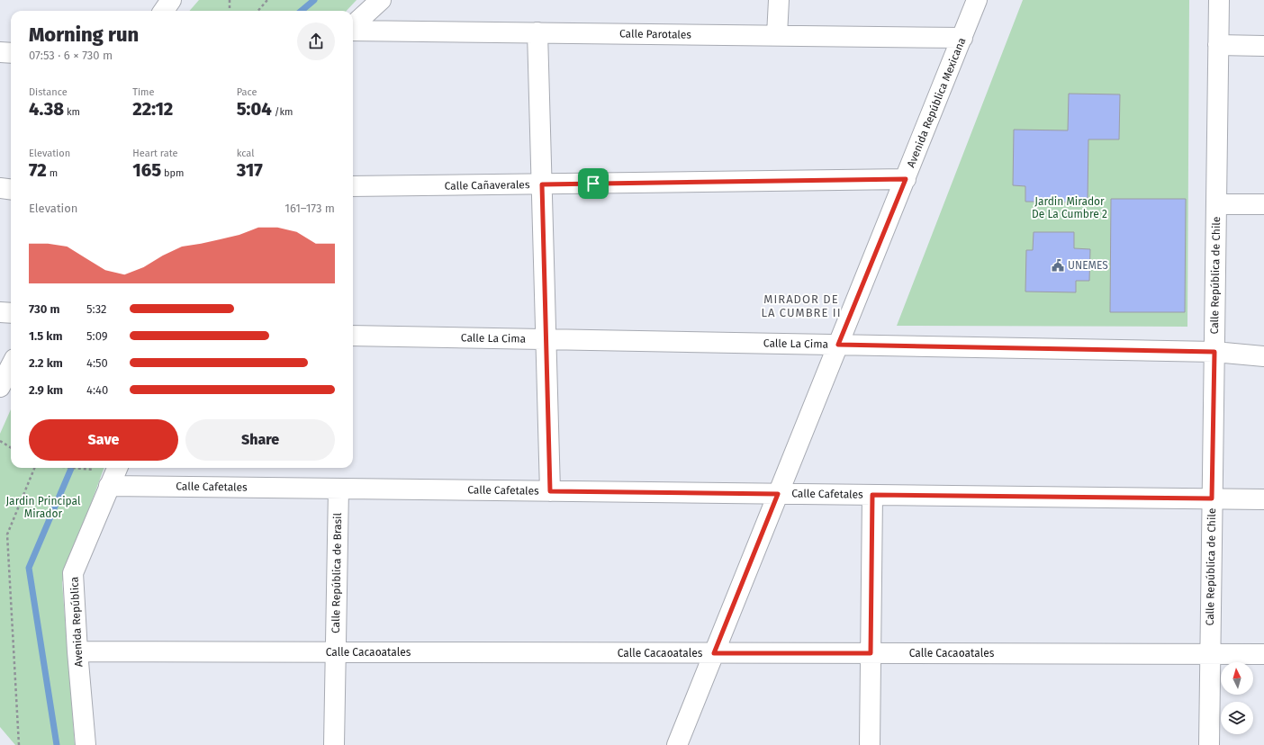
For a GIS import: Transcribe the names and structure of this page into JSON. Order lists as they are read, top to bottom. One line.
{"streets":{"street":["Calle Parotales","Avenida República Mexicana","Calle Cañaverales","Calle República de Chile","Calle La Cima","Calle Cafetales","Calle República de Brasil","Avenida República","Calle Cacaoatales"]},"crossings":[["Calle Parotales","Avenida República Mexicana"],["Avenida República Mexicana","Calle Cañaverales"],["Avenida República Mexicana","Calle La Cima"],["Avenida República Mexicana","Calle Cafetales"],["Avenida República Mexicana","Calle Cacaoatales"],["Calle República de Chile","Calle La Cima"],["Calle República de Chile","Calle Cafetales"],["Calle República de Chile","Calle Cacaoatales"],["Calle Cafetales","Calle República de Brasil"],["Calle Cafetales","Avenida República"],["Calle República de Brasil","Calle Cacaoatales"],["Avenida República","Calle Cacaoatales"]],"districts":["MIRADOR DE LA CUMBRE II"],"parks":["Jardin Mirador De La Cumbre 2","Jardin Principal Mirador"],"places":{"public building":["UNEMES"]},"north":"top","page":{"heading":["Morning run","07:53 · 6 × 730 m"],"stats":[["Distance","4.38 km"],["Time","22:12"],["Pace","5:04 /km"],["Elevation","72 m"],["Heart rate","165 bpm"],["kcal","317"]],"chart":["Elevation","161–173 m"],"list":[{"name":"730 m","note":"5:32"},{"name":"1.5 km","note":"5:09"},{"name":"2.2 km","note":"4:50"},{"name":"2.9 km","note":"4:40"}],"buttons":["Save","Share"]}}
